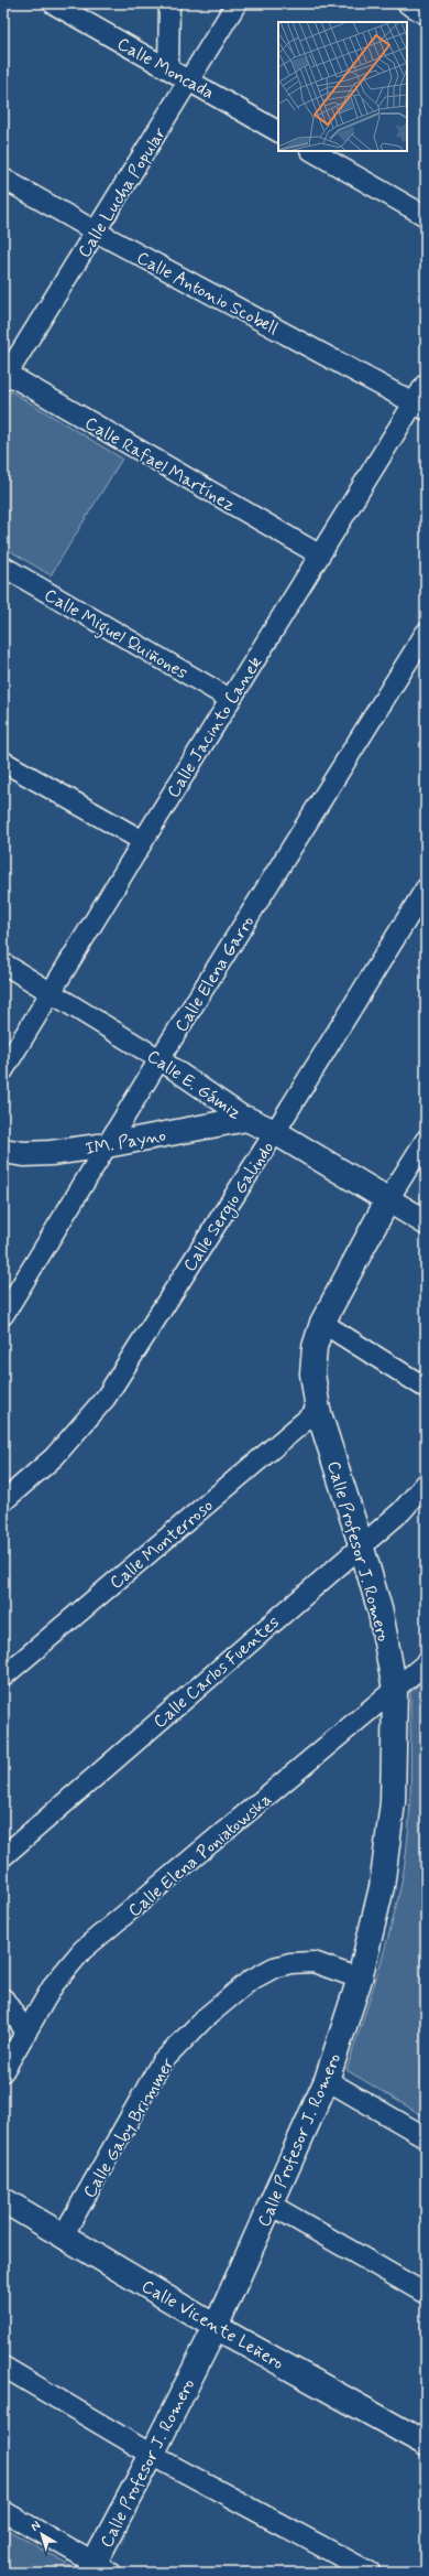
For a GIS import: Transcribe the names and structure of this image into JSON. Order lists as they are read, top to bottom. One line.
{"streets":{"street":["Calle Moncada","Calle Lucha Popular","Calle Antonio Scobell","Calle Rafael Martínez","Calle Miguel Quiñones","Calle Jacinto Canek","Calle Elena Garro","Calle E. Gámiz","IM. Payno","Calle Sergio Galindo","Calle Monterroso","Calle Profesor J. Romero","Calle Carlos Fuentes","Calle Elena Poniatowska","Calle Gaby Brimmer","Calle Vicente Leñero"]},"crossings":[["Calle Moncada","Calle Lucha Popular"],["Calle Lucha Popular","Calle Antonio Scobell"],["Calle Lucha Popular","Calle Rafael Martínez"],["Calle Antonio Scobell","Calle Jacinto Canek"],["Calle Rafael Martínez","Calle Jacinto Canek"],["Calle Miguel Quiñones","Calle Jacinto Canek"],["Calle Jacinto Canek","Calle E. Gámiz"],["Calle Elena Garro","Calle E. Gámiz"],["Calle Elena Garro","IM. Payno"],["Calle E. Gámiz","IM. Payno"],["Calle E. Gámiz","Calle Sergio Galindo"],["Calle E. Gámiz","Calle Profesor J. Romero"],["Calle Monterroso","Calle Profesor J. Romero"],["Calle Profesor J. Romero","Calle Carlos Fuentes"],["Calle Profesor J. Romero","Calle Elena Poniatowska"],["Calle Profesor J. Romero","Calle Gaby Brimmer"],["Calle Profesor J. Romero","Calle Vicente Leñero"],["Calle Gaby Brimmer","Calle Vicente Leñero"]],"north":"top left"}
